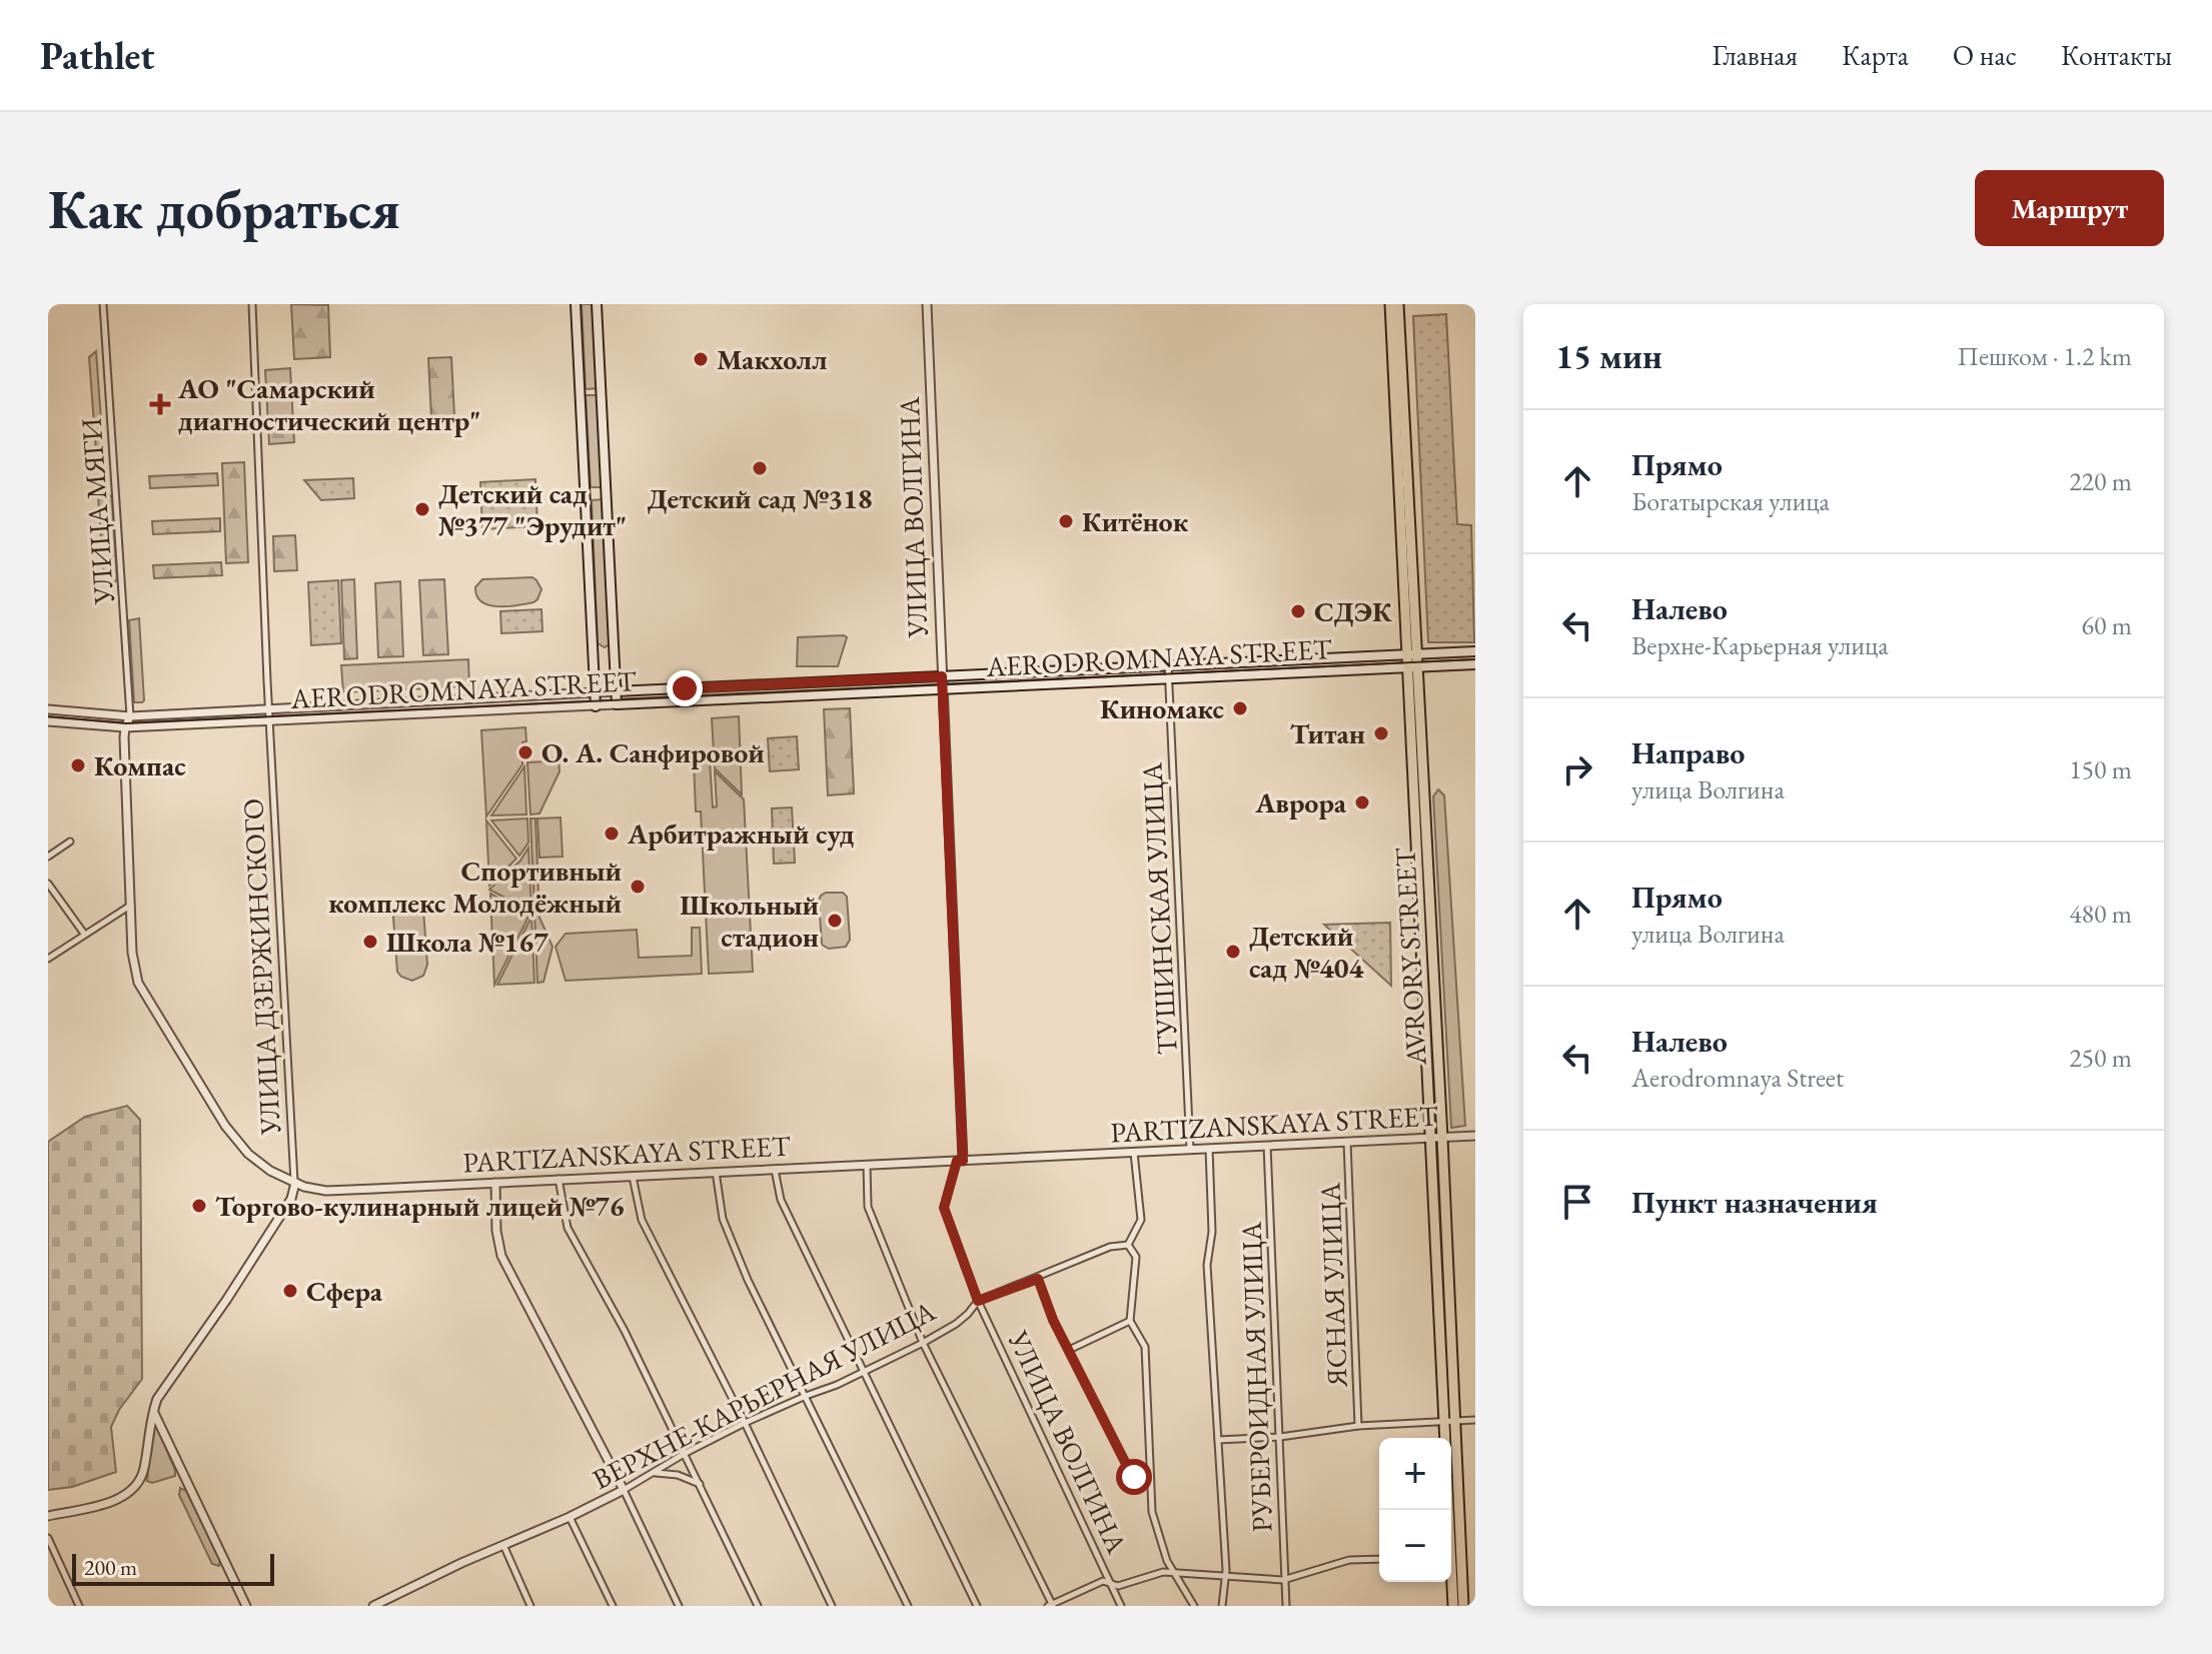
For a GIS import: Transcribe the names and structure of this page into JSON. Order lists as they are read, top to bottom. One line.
{"streets":{"main road":["AERODROMNAYA STREET","AVRORY STREET"],"street":["УЛИЦА МЯГИ","УЛИЦА ВОЛГИНА","ТУШИНСКАЯ УЛИЦА","УЛИЦА ДЗЕРЖИНСКОГО","PARTIZANSKAYA STREET","ЯСНАЯ УЛИЦА","РУБЕРОИДНАЯ УЛИЦА","ВЕРХНЕ-КАРЬЕРНАЯ УЛИЦА"]},"crossings":[["УЛИЦА МЯГИ","AERODROMNAYA STREET"],["УЛИЦА МЯГИ","PARTIZANSKAYA STREET"],["УЛИЦА ВОЛГИНА","AERODROMNAYA STREET"],["УЛИЦА ВОЛГИНА","PARTIZANSKAYA STREET"],["УЛИЦА ВОЛГИНА","ВЕРХНЕ-КАРЬЕРНАЯ УЛИЦА"],["AERODROMNAYA STREET","ТУШИНСКАЯ УЛИЦА"],["AERODROMNAYA STREET","AVRORY STREET"],["AERODROMNAYA STREET","УЛИЦА ДЗЕРЖИНСКОГО"],["AERODROMNAYA STREET","PARTIZANSKAYA STREET"],["ТУШИНСКАЯ УЛИЦА","PARTIZANSKAYA STREET"],["AVRORY STREET","PARTIZANSKAYA STREET"],["УЛИЦА ДЗЕРЖИНСКОГО","PARTIZANSKAYA STREET"],["PARTIZANSKAYA STREET","ЯСНАЯ УЛИЦА"],["PARTIZANSKAYA STREET","РУБЕРОИДНАЯ УЛИЦА"]],"places":{"other":["Макхолл","Детский сад №318","Детский сад №377 \"Эрудит\"","Китёнок","СДЭК","Киномакс","Титан","О. А. Санфировой","Компас","Аврора","Арбитражный суд","Спортивный комплекс Молодёжный","Школьный стадион","Школа №167","Детский сад №404","Торгово-кулинарный лицей №76","Сфера"],"health":["АО \"Самарский диагностический центр\""]},"scale_bar":"200 m","page":{"header":"Pathlet","nav":["Главная","Карта","О нас","Контакты"],"buttons":"Маршрут","title":"Как добраться","heading":["15 мин","Пешком · 1.2 km"],"list":[["Прямо","Богатырская улица","220 m"],["Налево","Верхне-Карьерная улица","60 m"],["Направо","улица Волгина","150 m"],["Прямо","улица Волгина","480 m"],["Налево","Aerodromnaya Street","250 m"],"Пункт назначения"],"map_buttons":["+","−"],"scale":"200 m"}}
